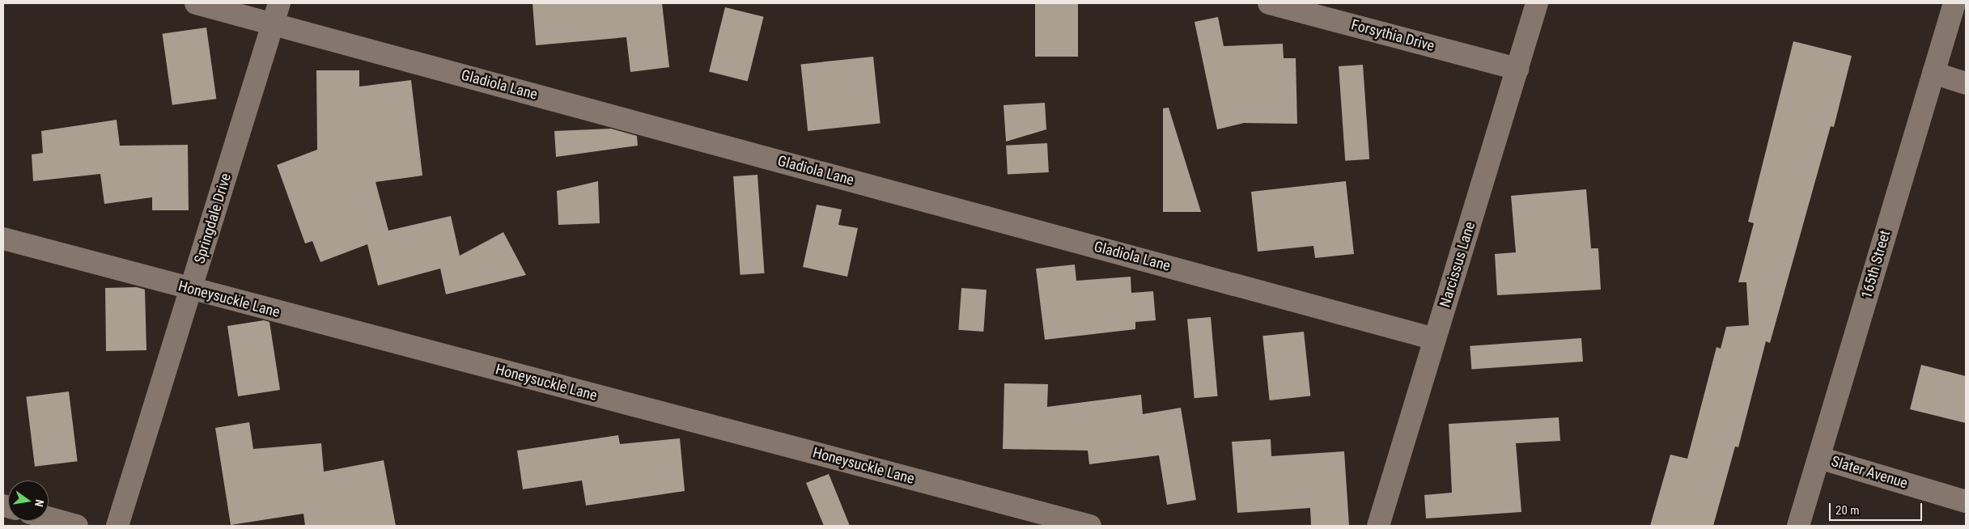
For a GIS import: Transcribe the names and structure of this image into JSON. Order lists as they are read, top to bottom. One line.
{"streets":{"street":["Forsythia Drive","Gladiola Lane","Springdale Drive","Narcissus Lane","165th Street","Honeysuckle Lane","Slater Avenue"]},"crossings":[["Forsythia Drive","Narcissus Lane"],["Gladiola Lane","Springdale Drive"],["Gladiola Lane","Narcissus Lane"],["Springdale Drive","Honeysuckle Lane"],["165th Street","Slater Avenue"]],"scale_bar":"20 m","north":"right"}
